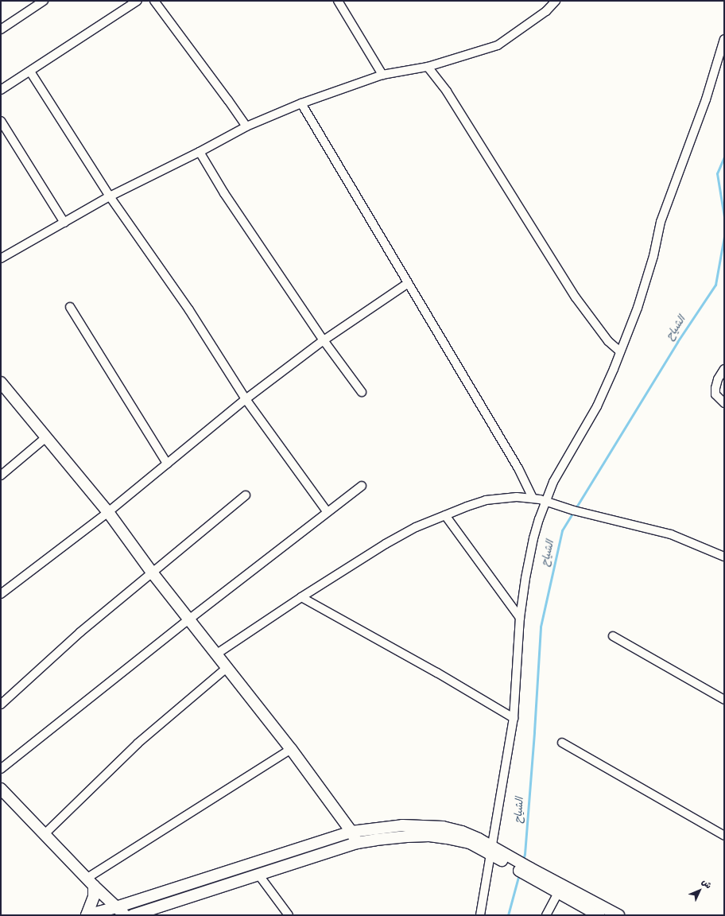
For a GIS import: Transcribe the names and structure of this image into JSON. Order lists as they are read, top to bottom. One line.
{"water":["الشياح"],"north":"top right"}
